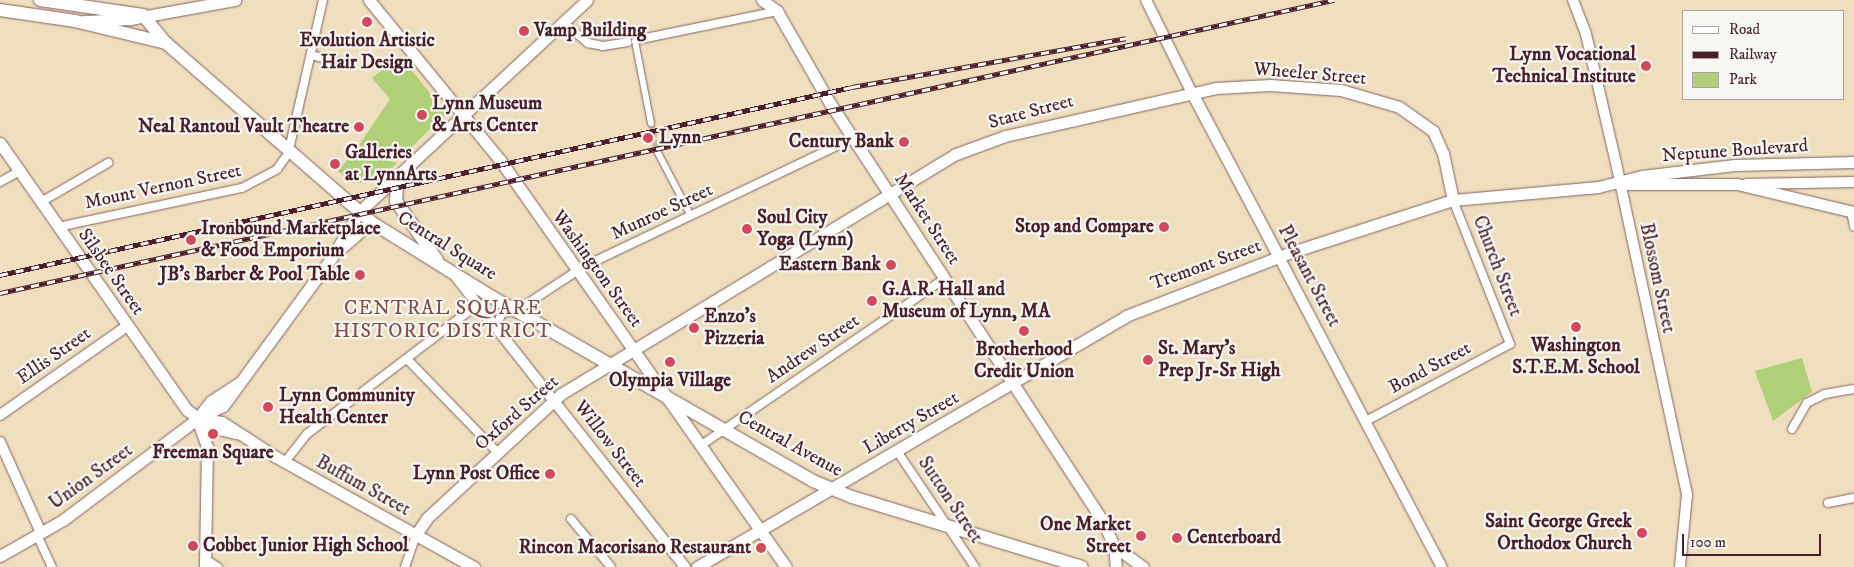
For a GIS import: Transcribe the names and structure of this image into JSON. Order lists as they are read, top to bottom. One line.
{"streets":{"main road":["Wheeler Street","State Street","Neptune Boulevard","Market Street","Central Square","Tremont Street","Washington Street","Silsbee Street","Pleasant Street","Oxford Street","Liberty Street","Central Avenue","Union Street","Buffum Street"],"street":["Mount Vernon Street","Munroe Street","Church Street","Blossom Street","Andrew Street","Ellis Street","Bond Street","Willow Street","Sutton Street"]},"crossings":[["Wheeler Street","State Street"],["Wheeler Street","Neptune Boulevard"],["Wheeler Street","Tremont Street"],["Wheeler Street","Church Street"],["Wheeler Street","Pleasant Street"],["State Street","Market Street"],["State Street","Pleasant Street"],["State Street","Oxford Street"],["Neptune Boulevard","Tremont Street"],["Neptune Boulevard","Church Street"],["Neptune Boulevard","Blossom Street"],["Mount Vernon Street","Central Square"],["Mount Vernon Street","Silsbee Street"],["Munroe Street","Market Street"],["Munroe Street","Central Square"],["Munroe Street","Washington Street"],["Munroe Street","Willow Street"],["Munroe Street","Central Avenue"],["Market Street","Tremont Street"],["Market Street","Andrew Street"],["Market Street","Oxford Street"],["Market Street","Liberty Street"],["Central Square","Willow Street"],["Central Square","Central Avenue"],["Central Square","Union Street"],["Tremont Street","Church Street"],["Tremont Street","Pleasant Street"],["Tremont Street","Liberty Street"],["Church Street","Bond Street"],["Washington Street","Andrew Street"],["Washington Street","Oxford Street"],["Washington Street","Liberty Street"],["Washington Street","Central Avenue"],["Washington Street","Union Street"],["Silsbee Street","Ellis Street"],["Silsbee Street","Union Street"],["Silsbee Street","Buffum Street"],["Pleasant Street","Bond Street"],["Andrew Street","Central Avenue"],["Oxford Street","Willow Street"],["Oxford Street","Central Avenue"],["Oxford Street","Buffum Street"],["Liberty Street","Central Avenue"],["Liberty Street","Sutton Street"],["Central Avenue","Sutton Street"],["Union Street","Buffum Street"]],"districts":["CENTRAL SQUARE HISTORIC DISTRICT"],"places":["Evolution Artistic Hair Design","Vamp Building","Lynn Vocational Technical Institute","Lynn Museum & Arts Center","Neal Rantoul Vault Theatre","Lynn","Century Bank","Galleries at LynnArts","Stop and Compare","Soul City Yoga (Lynn)","Ironbound Marketplace & Food Emporium","Eastern Bank","JB's Barber & Pool Table","G.A.R. Hall and Museum of Lynn, MA","Washington S.T.E.M. School","Enzo's Pizzeria","Brotherhood Credit Union","St. Mary's Prep Jr-Sr High","Olympia Village","Lynn Community Health Center","Freeman Square","Lynn Post Office","Saint George Greek Orthodox Church","One Market Street","Centerboard","Cobbet Junior High School","Rincon Macorisano Restaurant"],"legend":["Road","Railway","Park"],"scale_bar":"100 m"}
